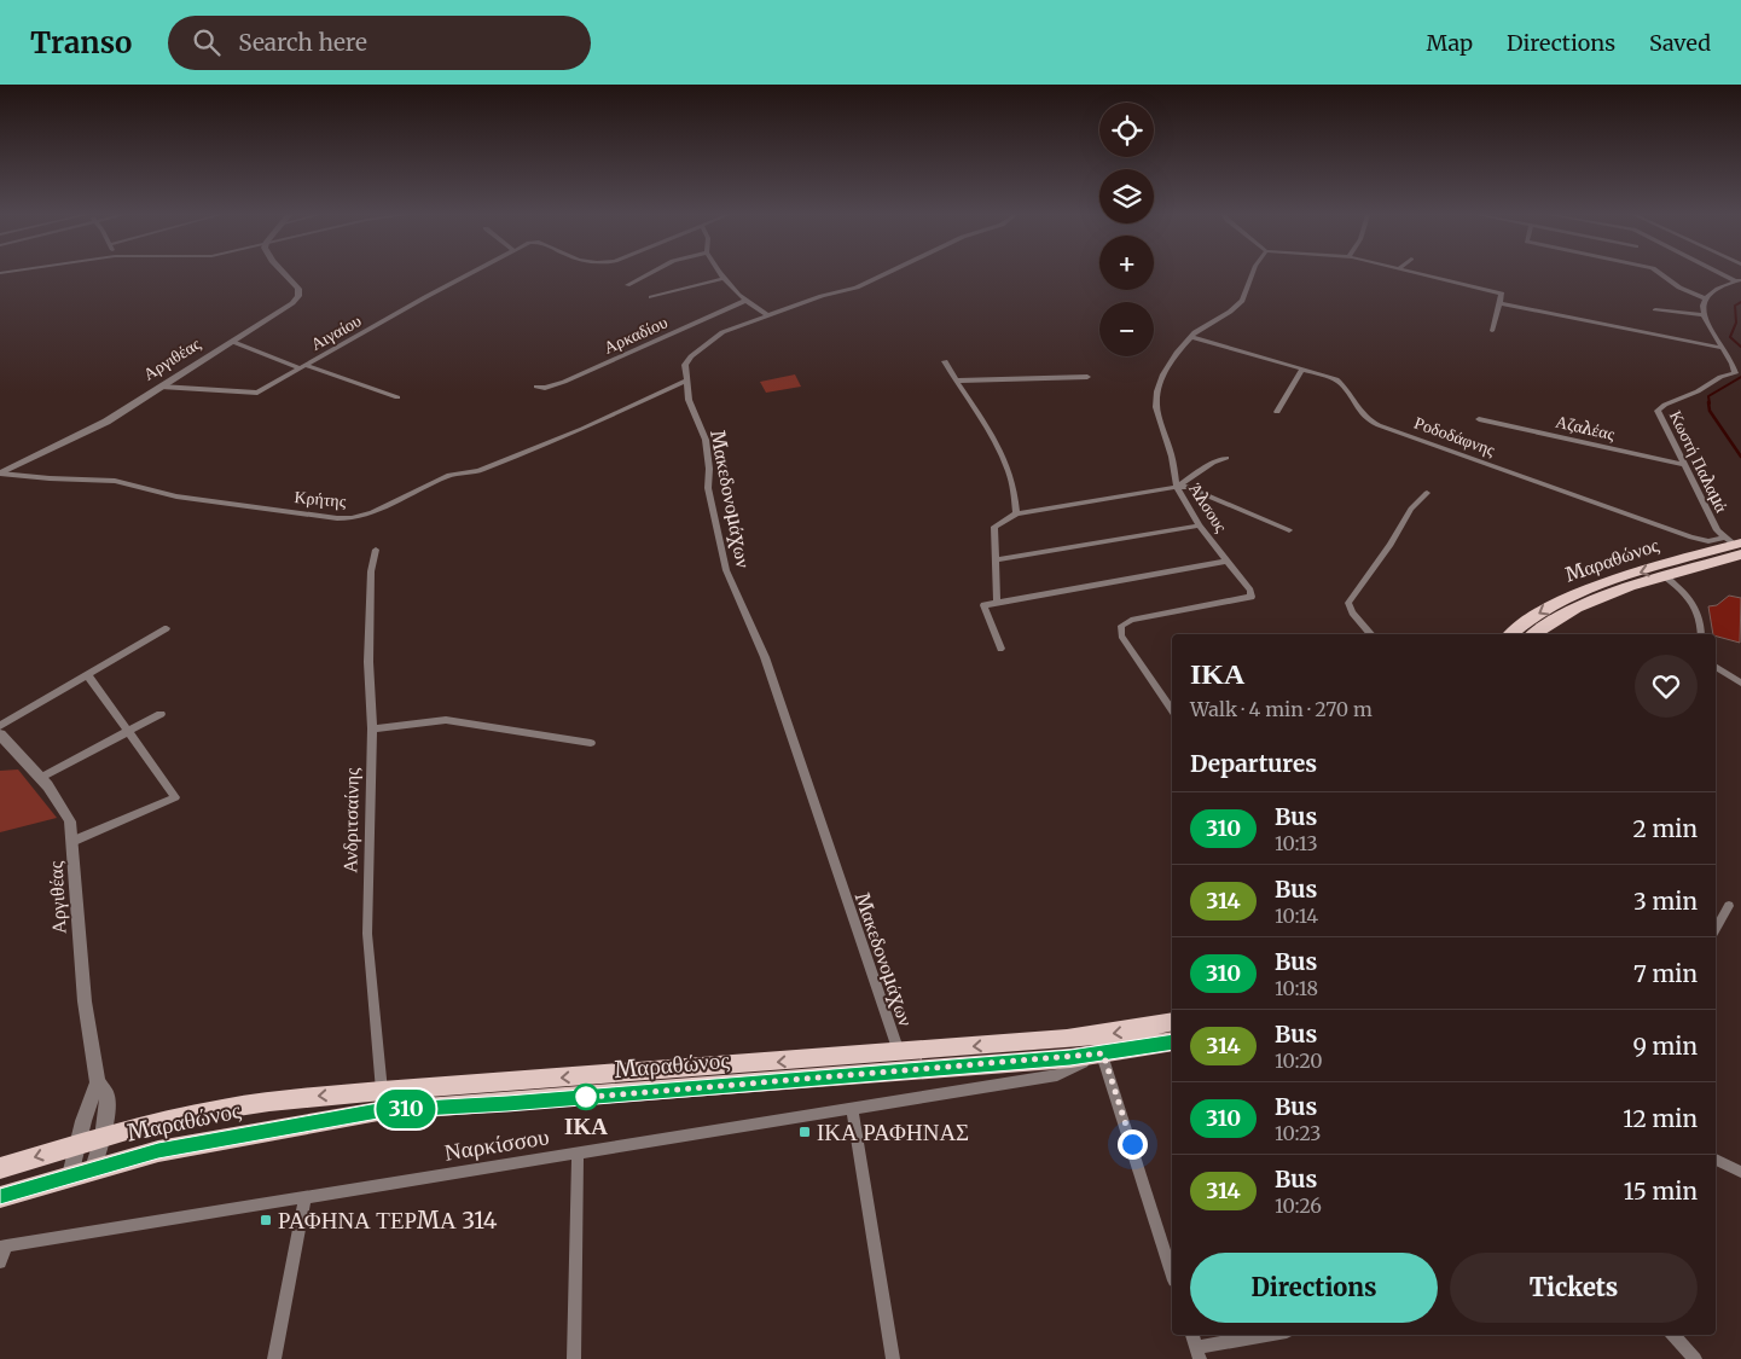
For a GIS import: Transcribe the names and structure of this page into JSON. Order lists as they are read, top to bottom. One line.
{"streets":{"main road":["Μαραθώνος"],"street":["Αιγαίου","Αρκαδίου","Αργιθέας","Αζαλέας","Ροδοδάφνης","Κωστή Παλαμά","Κρήτης","Μακεδονομάχων","Άλσους","Ανδριτσαίνης","Ναρκίσσου"]},"crossings":[["Αιγαίου","Αργιθέας"],["Αργιθέας","Κρήτης"],["Αργιθέας","Μαραθώνος"],["Αζαλέας","Κωστή Παλαμά"],["Ροδοδάφνης","Κωστή Παλαμά"],["Ροδοδάφνης","Άλσους"],["Ροδοδάφνης","Μαραθώνος"],["Κωστή Παλαμά","Μαραθώνος"],["Κρήτης","Μακεδονομάχων"],["Μακεδονομάχων","Μαραθώνος"],["Μαραθώνος","Ανδριτσαίνης"],["Μαραθώνος","Ναρκίσσου"]],"places":{"other":["ΙΚΑ"],"transit":["ΙΚΑ ΡΑΦΗΝΑΣ","ΡΑΦΗΝΑ ΤΕΡΜΑ 314"]},"lines":["bus line 310"],"page":{"header":"Transo","search":"Search here","nav":["Map","Directions","Saved"],"on_map":"310","map_buttons":["+","−"],"heading":[["ΙΚΑ","Walk · 4 min · 270 m"],"Departures"],"list":[{"mark":"310","name":"Bus","note":"10:13","value":"2 min"},{"mark":"314","name":"Bus","note":"10:14","value":"3 min"},{"mark":"310","name":"Bus","note":"10:18","value":"7 min"},{"mark":"314","name":"Bus","note":"10:20","value":"9 min"},{"mark":"310","name":"Bus","note":"10:23","value":"12 min"},{"mark":"314","name":"Bus","note":"10:26","value":"15 min"}],"buttons":["Directions","Tickets"]}}
